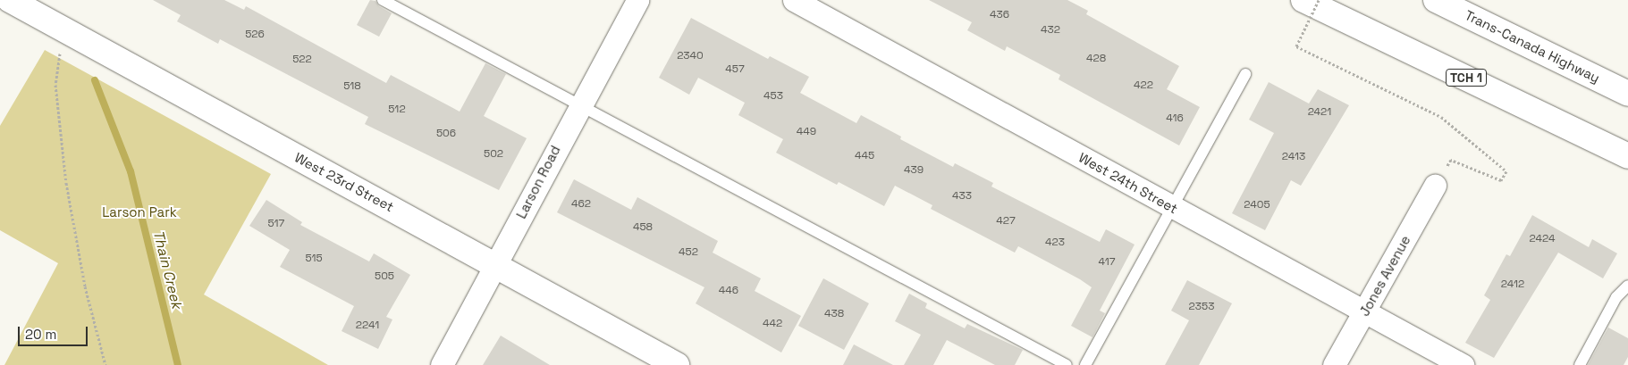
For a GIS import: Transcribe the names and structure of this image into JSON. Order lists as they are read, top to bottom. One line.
{"streets":{"main road":["Trans-Canada Highway","TCH 1","West 23rd Street"],"street":["Larson Road","West 24th Street","Jones Avenue"]},"crossings":[["West 23rd Street","Larson Road"],["West 24th Street","Jones Avenue"]],"water":["Thain Creek"],"parks":["Larson Park"],"house_numbers":["436","432","526","2340","428","522","457","422","518","453","512","2421","416","449","506","502","445","2413","439","433","462","2405","427","517","458","2424","423","452","515","417","505","2412","446","2353","438","442","2241"],"scale_bar":"20 m"}
